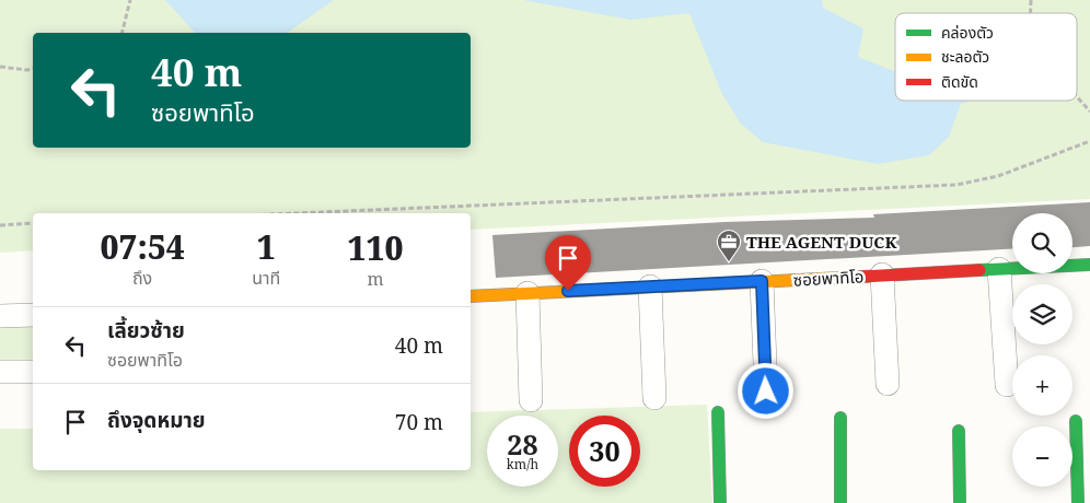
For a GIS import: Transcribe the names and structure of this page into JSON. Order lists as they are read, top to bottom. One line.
{"streets":{"street":["ซอยพาทิโอ"]},"places":{"office":["THE AGENT DUCK"]},"legend":["คล่องตัว","ชะลอตัว","ติดขัด"],"page":{"turn":["40 m","ซอยพาทิโอ"],"map_buttons":["+","−"],"eta":["07:54","ถึง","1","นาที","110","m"],"list":[{"name":"เลี้ยวซ้าย","note":"ซอยพาทิโอ","value":"40 m"},{"name":"ถึงจุดหมาย","value":"70 m"}],"speed":"28 km/h","limit":"30"}}
